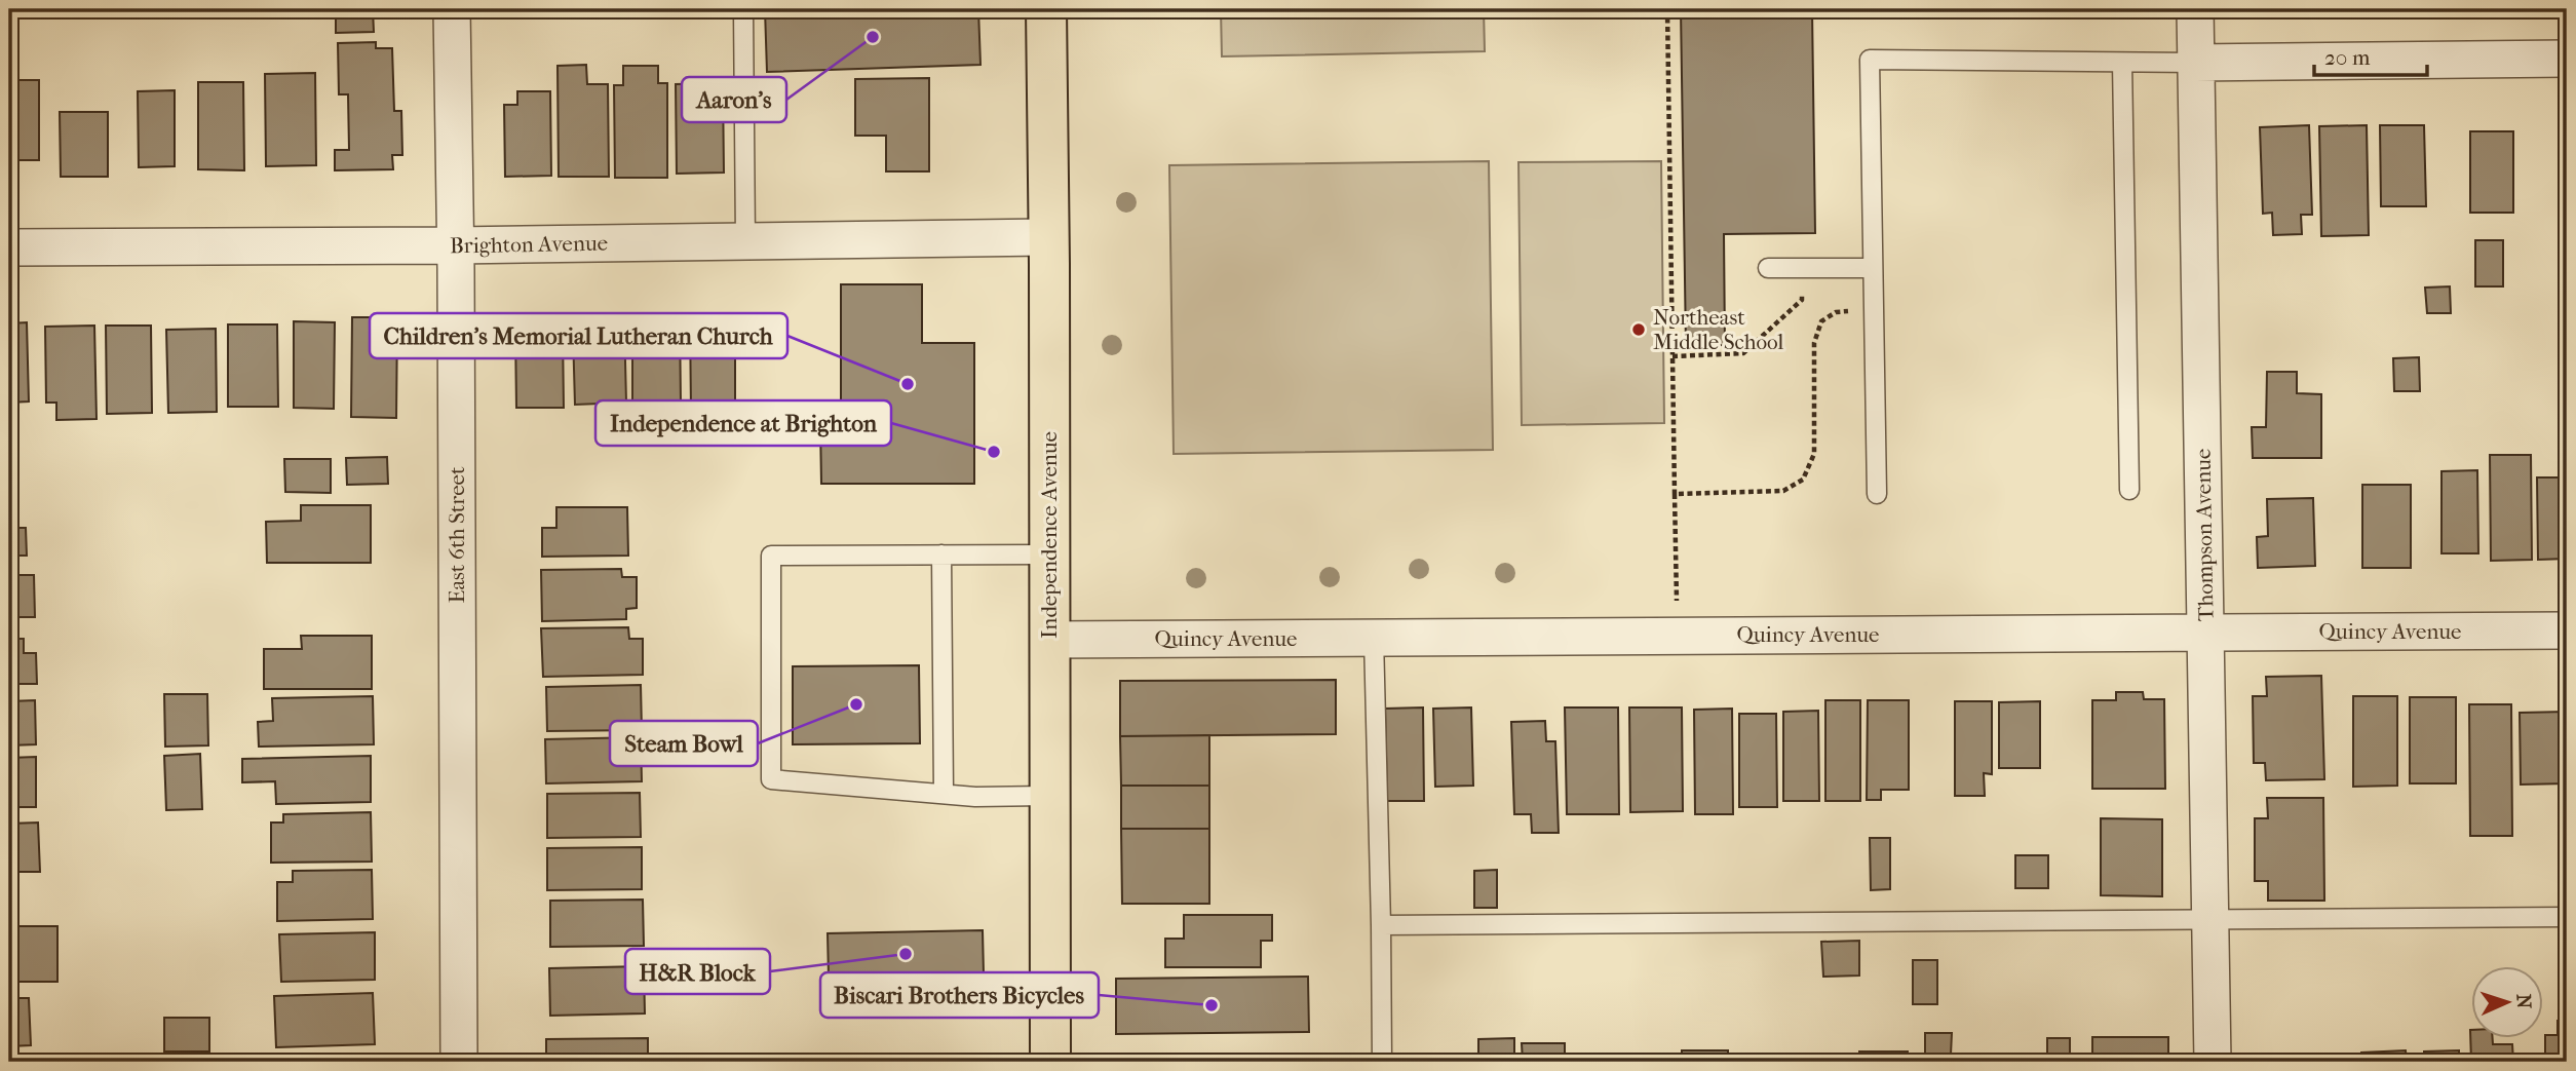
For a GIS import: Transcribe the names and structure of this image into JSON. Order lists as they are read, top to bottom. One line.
{"streets":{"main road":["Independence Avenue"],"street":["Brighton Avenue","East 6th Street","Thompson Avenue","Quincy Avenue"]},"crossings":[["Brighton Avenue","East 6th Street"],["Brighton Avenue","Independence Avenue"],["Independence Avenue","Quincy Avenue"],["Thompson Avenue","Quincy Avenue"]],"places":["Aaron's","Northeast Middle School","Children's Memorial Lutheran Church","Independence at Brighton","Steam Bowl","H&R Block","Biscari Brothers Bicycles"],"scale_bar":"20 m","north":"right"}
